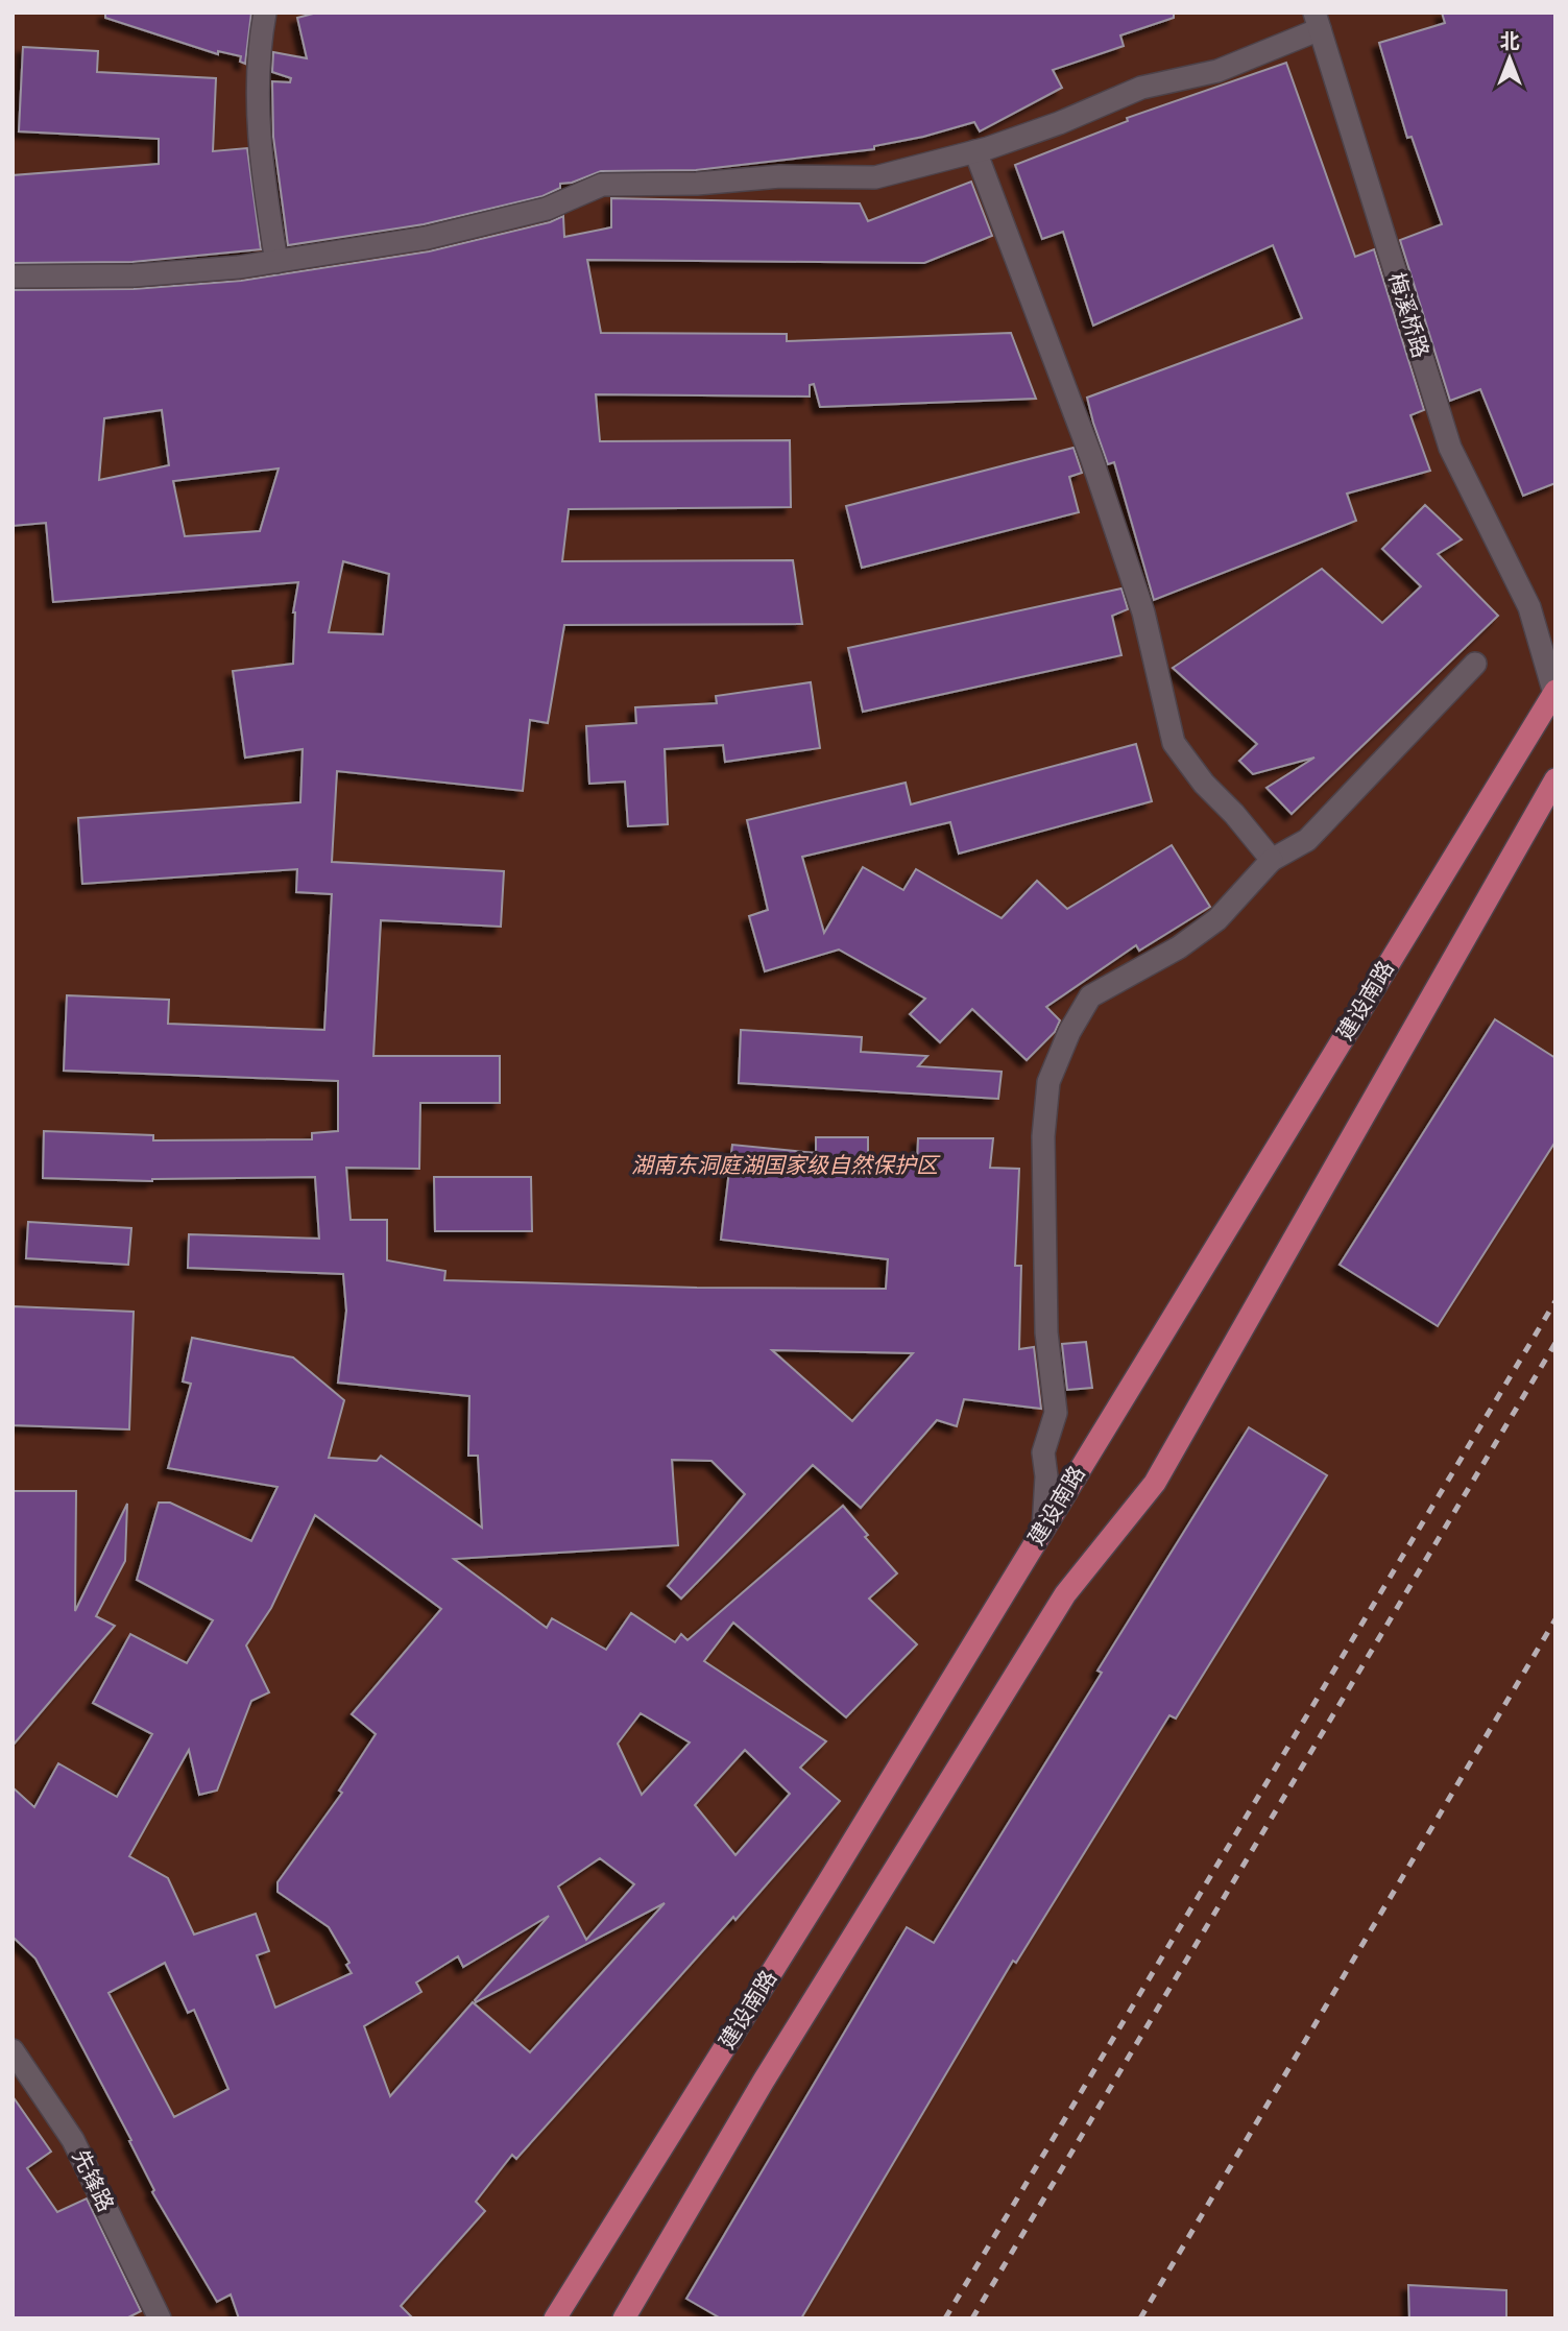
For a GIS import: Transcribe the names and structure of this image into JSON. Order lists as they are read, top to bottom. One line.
{"streets":{"main road":["建设南路"],"street":["梅溪桥路","先锋路"]},"parks":["湖南东洞庭湖国家级自然保护区"],"north":"top"}
